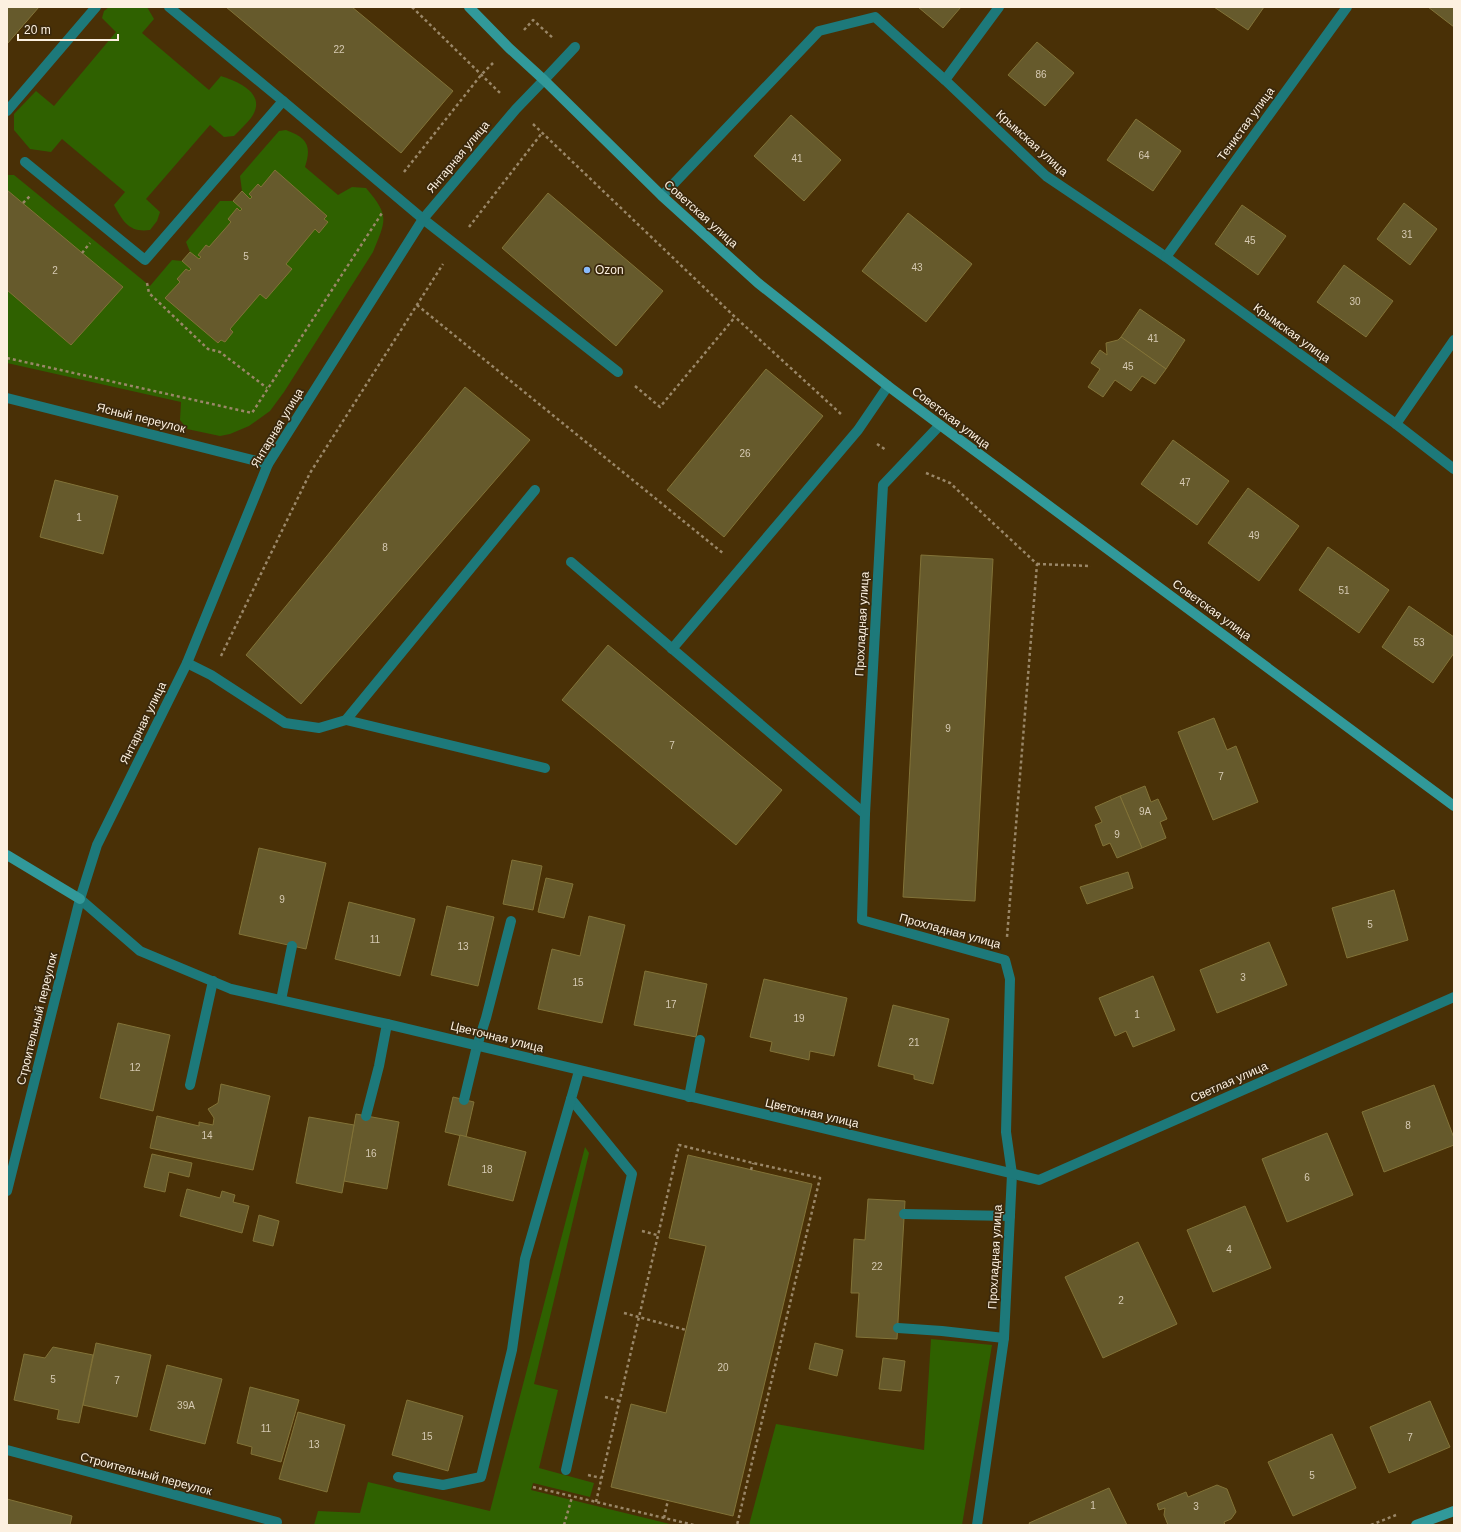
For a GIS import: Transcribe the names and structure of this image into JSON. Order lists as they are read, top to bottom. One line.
{"streets":{"street":["Тенистая улица","Крымская улица","Янтарная улица","Советская улица","Ясный переулок","Прохладная улица","Строительный переулок","Цветочная улица","Светлая улица"]},"crossings":[["Тенистая улица","Крымская улица"],["Крымская улица","Советская улица"],["Янтарная улица","Советская улица"],["Янтарная улица","Ясный переулок"],["Янтарная улица","Строительный переулок"],["Янтарная улица","Цветочная улица"],["Советская улица","Прохладная улица"],["Прохладная улица","Цветочная улица"],["Прохладная улица","Светлая улица"],["Строительный переулок","Цветочная улица"],["Цветочная улица","Светлая улица"]],"places":["Ozon"],"house_numbers":["22","86","64","41","31","45","5","43","2","30","41","45","26","47","1","49","8","51","53","9","7","7","9А","9","9","5","11","13","3","15","17","1","19","21","12","8","14","16","18","6","4","22","2","20","5","7","39А","11","15","7","13","5","1","3"],"scale_bar":"20 m"}
